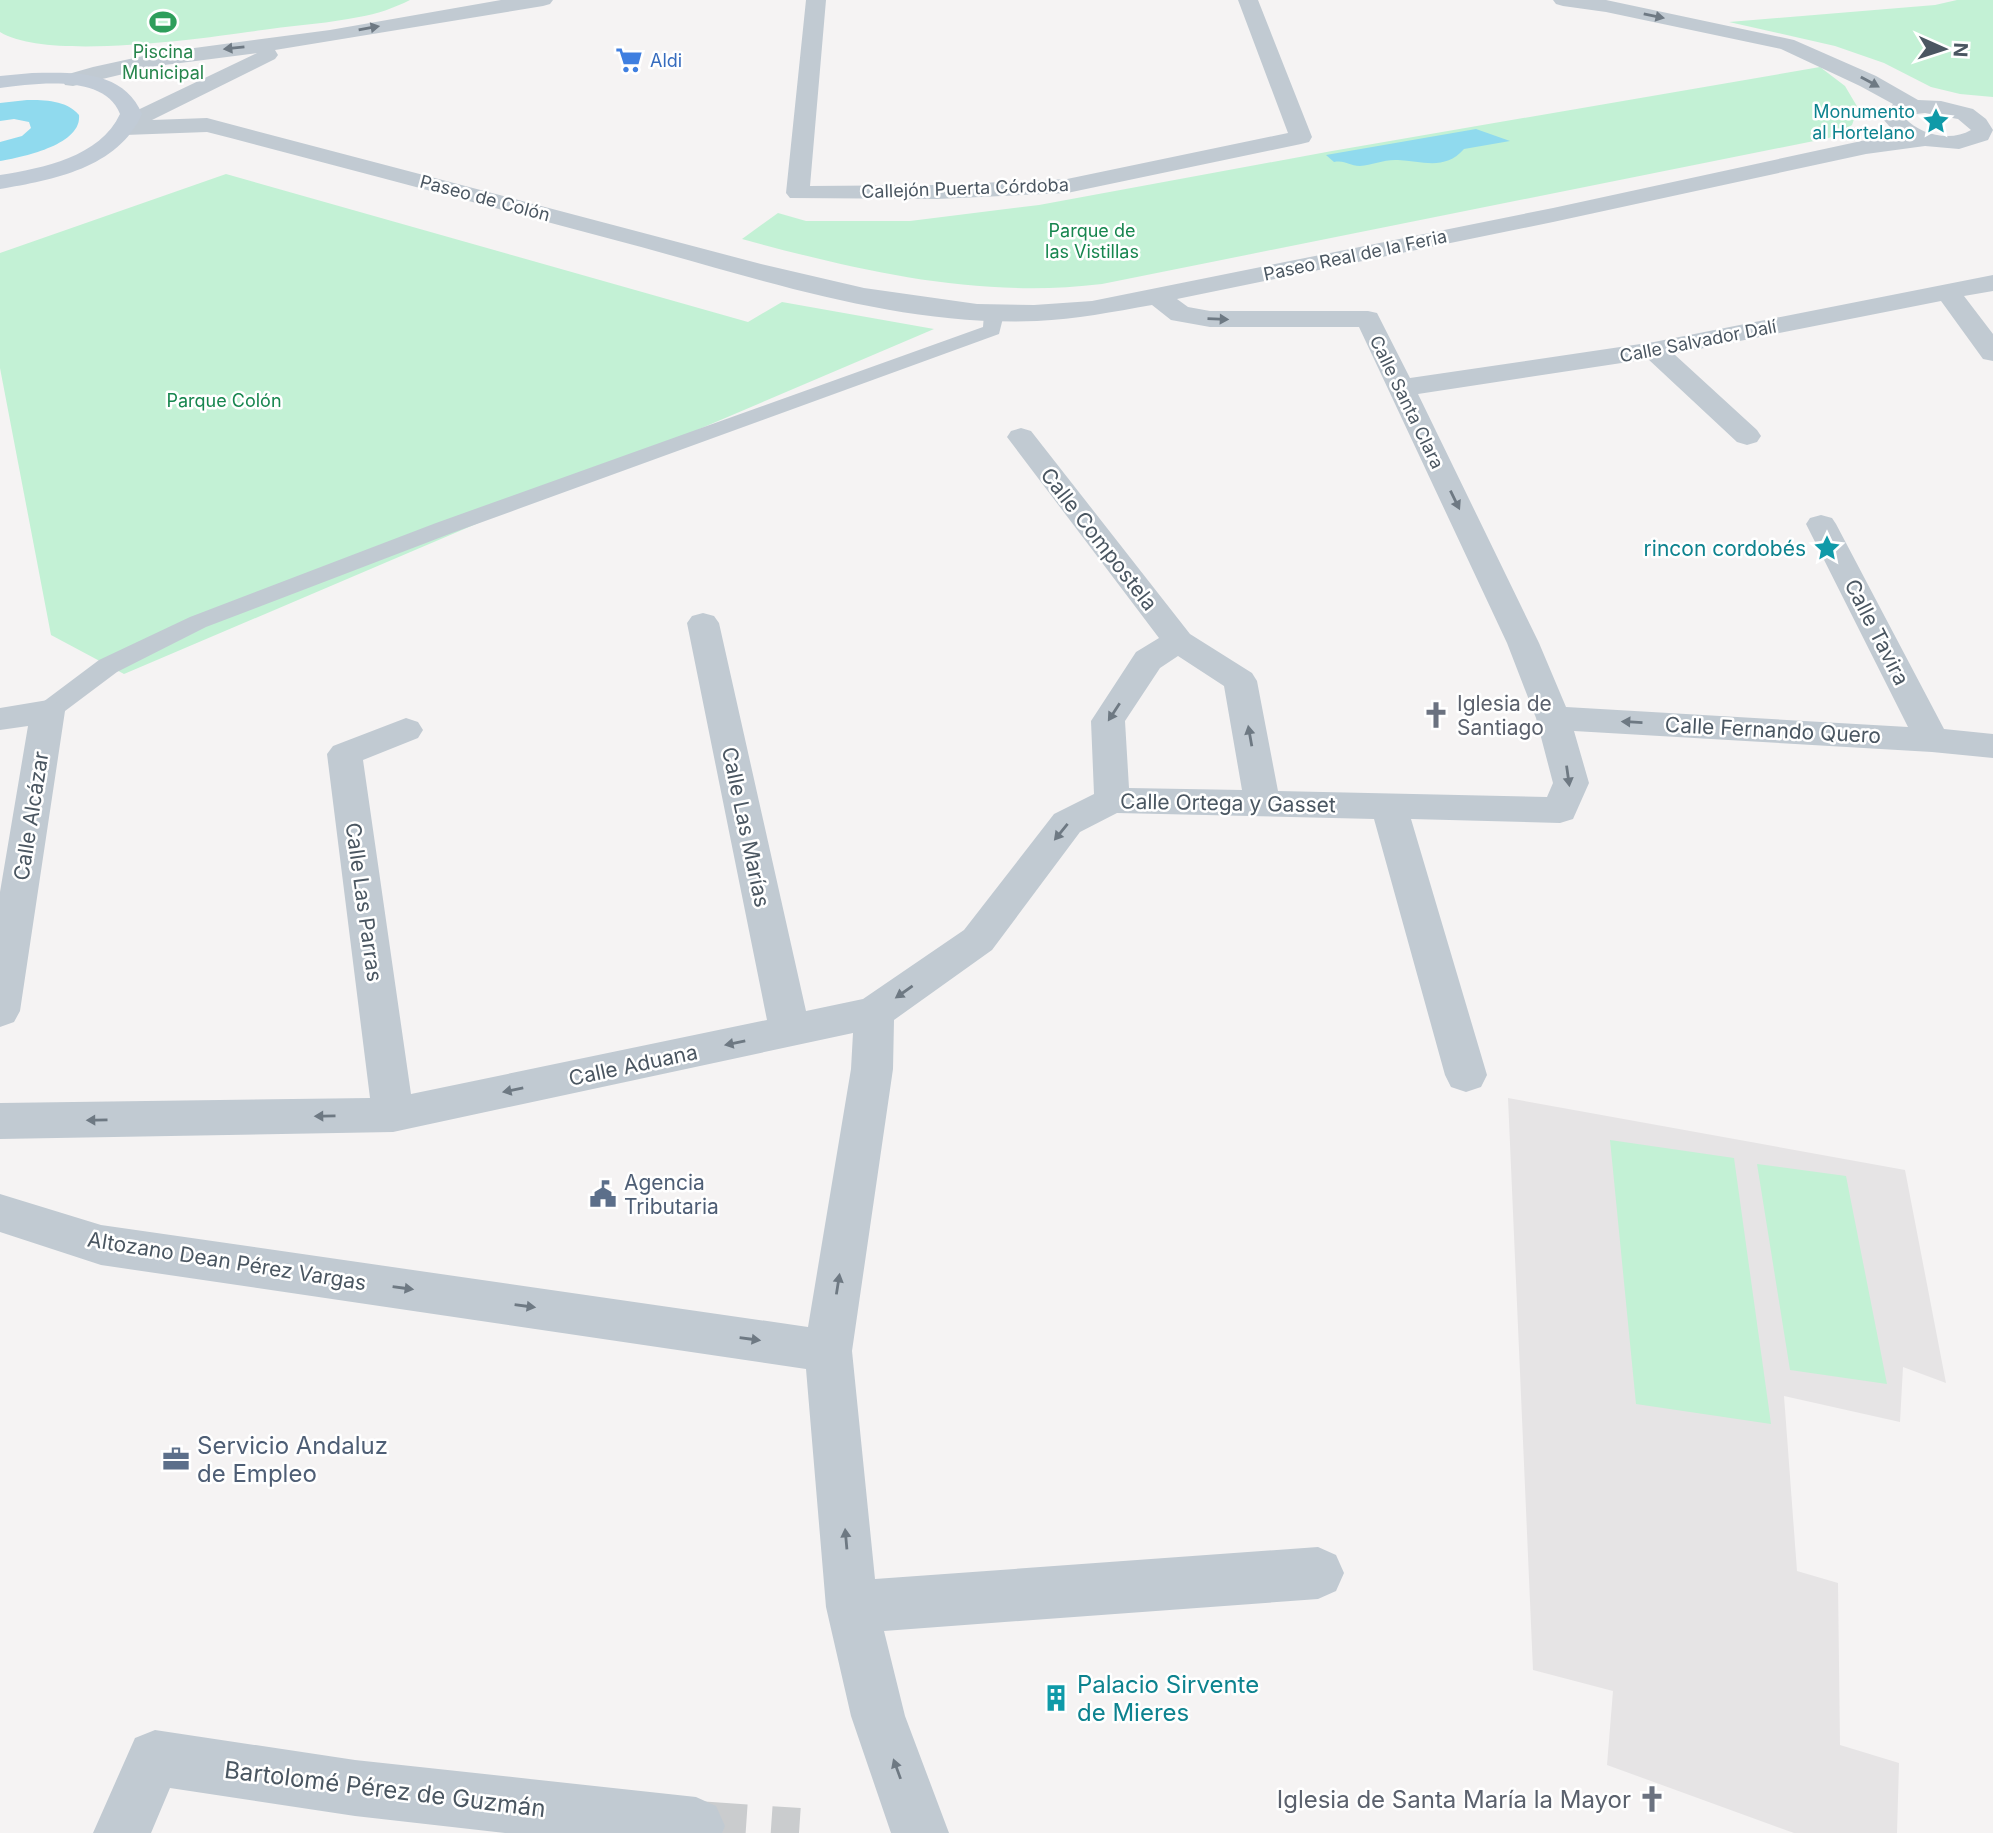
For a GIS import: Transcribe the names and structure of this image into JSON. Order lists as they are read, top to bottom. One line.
{"streets":{"street":["Callejón Puerta Córdoba","Paseo de Colón","Paseo Real de la Feria","Calle Salvador Dalí","Calle Santa Clara","Calle Compostela","Calle Tavira","Calle Fernando Quero","Calle Ortega y Gasset","Calle Alcázar","Calle Las Marías","Calle Las Parras","Calle Aduana","Altozano Dean Pérez Vargas","Bartolomé Pérez de Guzmán"]},"crossings":[["Paseo de Colón","Paseo Real de la Feria"],["Paseo Real de la Feria","Calle Santa Clara"],["Calle Salvador Dalí","Calle Santa Clara"],["Calle Santa Clara","Calle Fernando Quero"],["Calle Santa Clara","Calle Ortega y Gasset"],["Calle Compostela","Calle Ortega y Gasset"],["Calle Tavira","Calle Fernando Quero"],["Calle Fernando Quero","Calle Ortega y Gasset"],["Calle Ortega y Gasset","Calle Aduana"],["Calle Las Marías","Calle Aduana"],["Calle Las Parras","Calle Aduana"]],"one_way":["Calle Santa Clara","Calle Compostela","Calle Fernando Quero","Calle Ortega y Gasset","Calle Aduana"],"parks":["Parque de las Vistillas","Parque Colón"],"places":{"sports":["Piscina Municipal"],"supermarket":["Aldi"],"place":["Monumento al Hortelano","rincon cordobés"],"church":["Iglesia de Santiago","Iglesia de Santa María la Mayor"],"public building":["Agencia Tributaria"],"office":["Servicio Andaluz de Empleo"],"building":["Palacio Sirvente de Mieres"]},"north":"right"}
